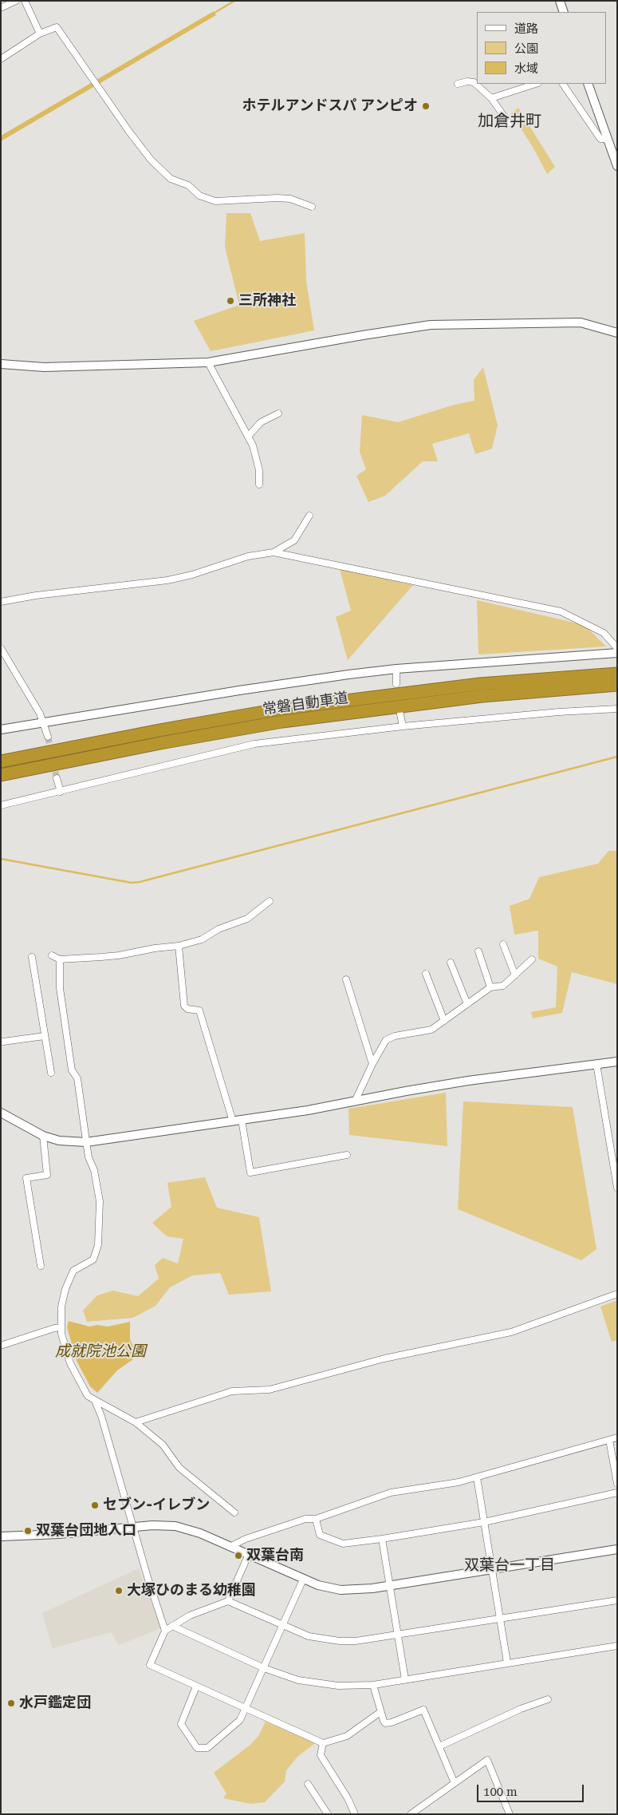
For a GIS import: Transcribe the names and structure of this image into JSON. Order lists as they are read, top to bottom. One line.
{"streets":{"highway":["常磐自動車道"]},"districts":["加倉井町","双葉台一丁目"],"water":["成就院池公園"],"places":["ホテルアンドスパ アンピオ","三所神社","セブン-イレブン","双葉台団地入口","双葉台南","大塚ひのまる幼稚園","水戸鑑定団"],"legend":["道路","公園","水域"],"scale_bar":"100 m"}
